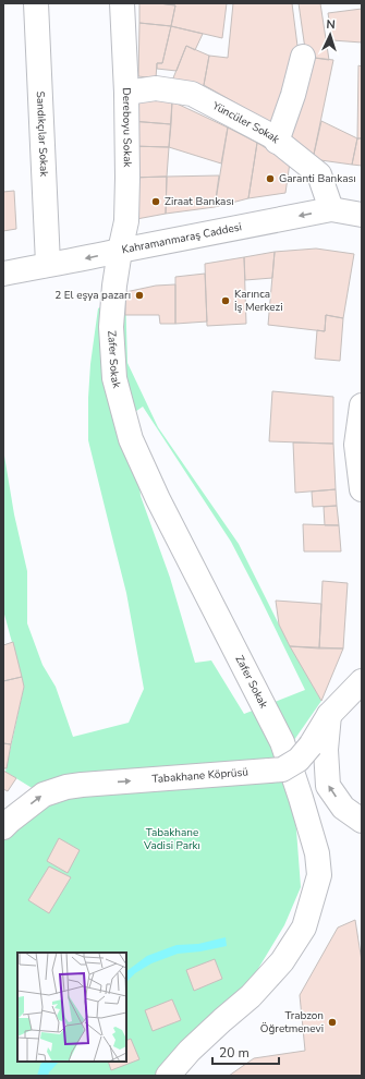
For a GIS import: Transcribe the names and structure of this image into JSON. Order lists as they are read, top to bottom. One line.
{"streets":{"street":["Yüncüler Sokak","Dereboyu Sokak","Sandıkçılar Sokak","Kahramanmaraş Caddesi","Zafer Sokak","Tabakhane Köprüsü"]},"crossings":[["Yüncüler Sokak","Dereboyu Sokak"],["Yüncüler Sokak","Kahramanmaraş Caddesi"],["Dereboyu Sokak","Kahramanmaraş Caddesi"],["Dereboyu Sokak","Zafer Sokak"],["Sandıkçılar Sokak","Kahramanmaraş Caddesi"],["Kahramanmaraş Caddesi","Zafer Sokak"]],"one_way":["Kahramanmaraş Caddesi","Tabakhane Köprüsü"],"parks":["Tabakhane Vadisi Parkı"],"places":["Garanti Bankası","Ziraat Bankası","2 El eşya pazarı","Karınca İş Merkezi","Trabzon Öğretmenevi"],"scale_bar":"20 m","north":"top"}
